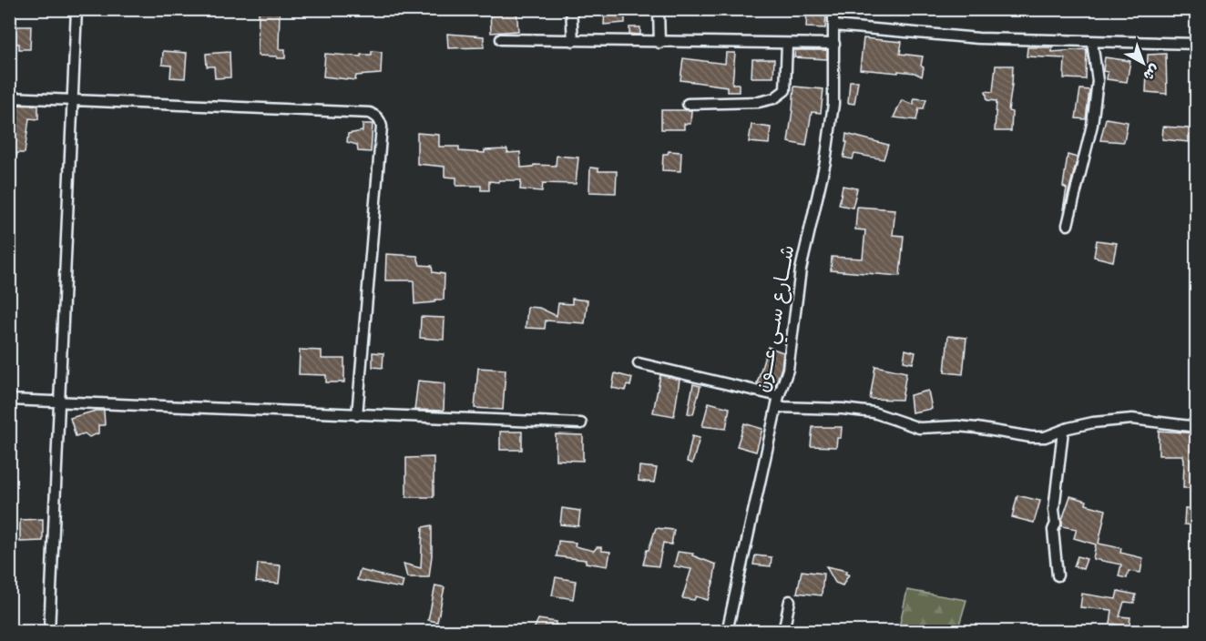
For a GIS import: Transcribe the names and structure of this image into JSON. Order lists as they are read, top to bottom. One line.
{"streets":{"street":["شــــارع ســي عـــون"]},"north":"bottom right"}
